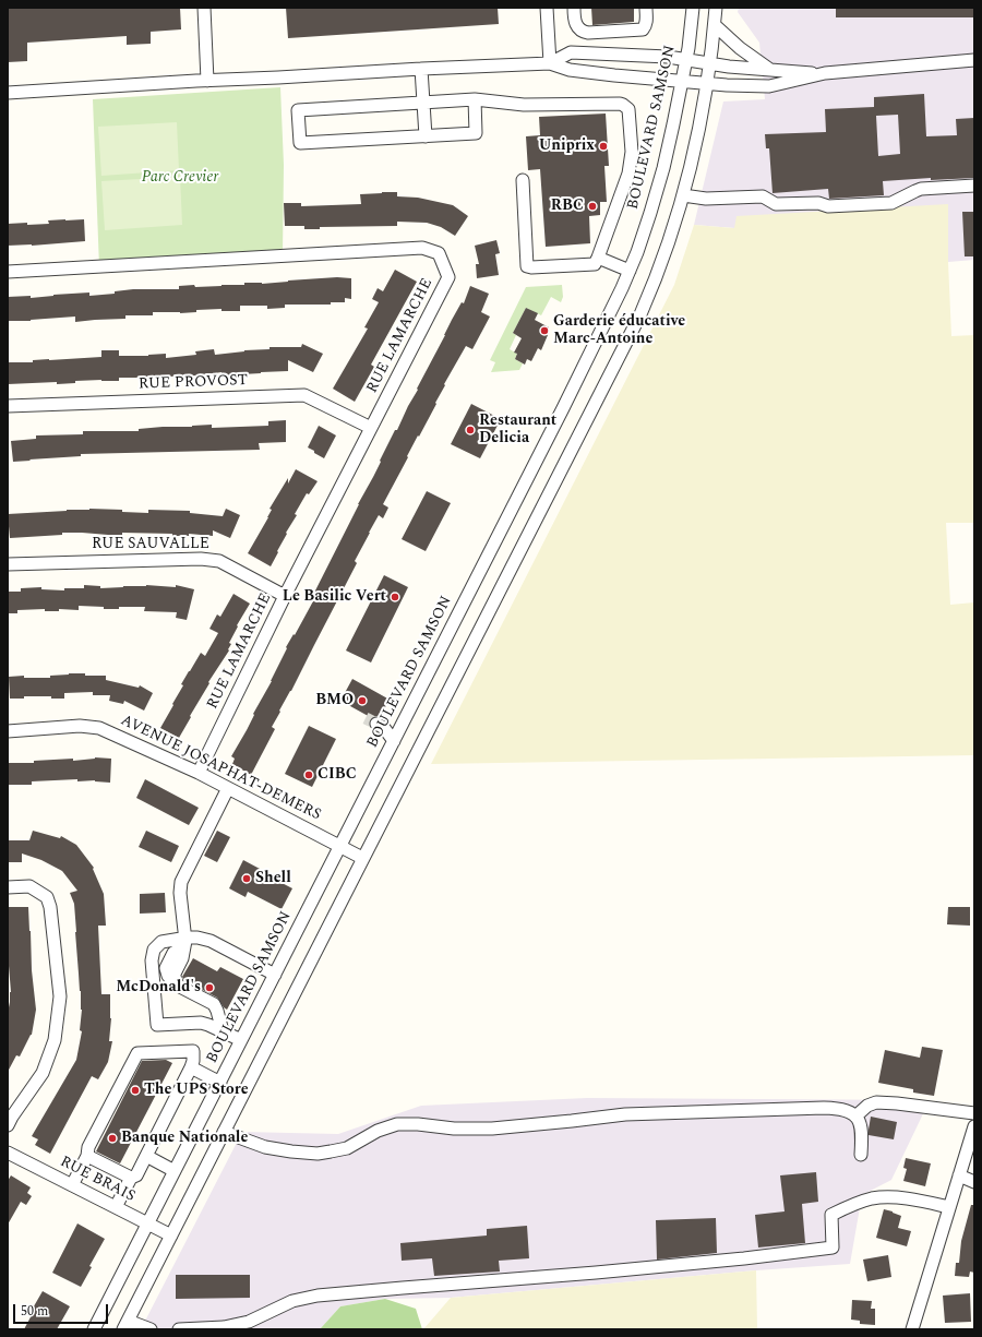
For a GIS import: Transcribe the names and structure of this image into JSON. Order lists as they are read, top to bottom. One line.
{"streets":{"street":["BOULEVARD SAMSON","RUE LAMARCHE","RUE PROVOST","RUE SAUVALLE","AVENUE JOSAPHAT-DEMERS","RUE BRAIS"]},"crossings":[["BOULEVARD SAMSON","AVENUE JOSAPHAT-DEMERS"],["BOULEVARD SAMSON","RUE BRAIS"],["RUE LAMARCHE","RUE PROVOST"],["RUE LAMARCHE","RUE SAUVALLE"],["RUE LAMARCHE","AVENUE JOSAPHAT-DEMERS"]],"parks":["Parc Crevier"],"places":["Uniprix","RBC","Garderie éducative Marc-Antoine","Restaurant Delicia","Le Basilic Vert","BMO","CIBC","Shell","McDonald's","The UPS Store","Banque Nationale"],"scale_bar":"50 m"}
